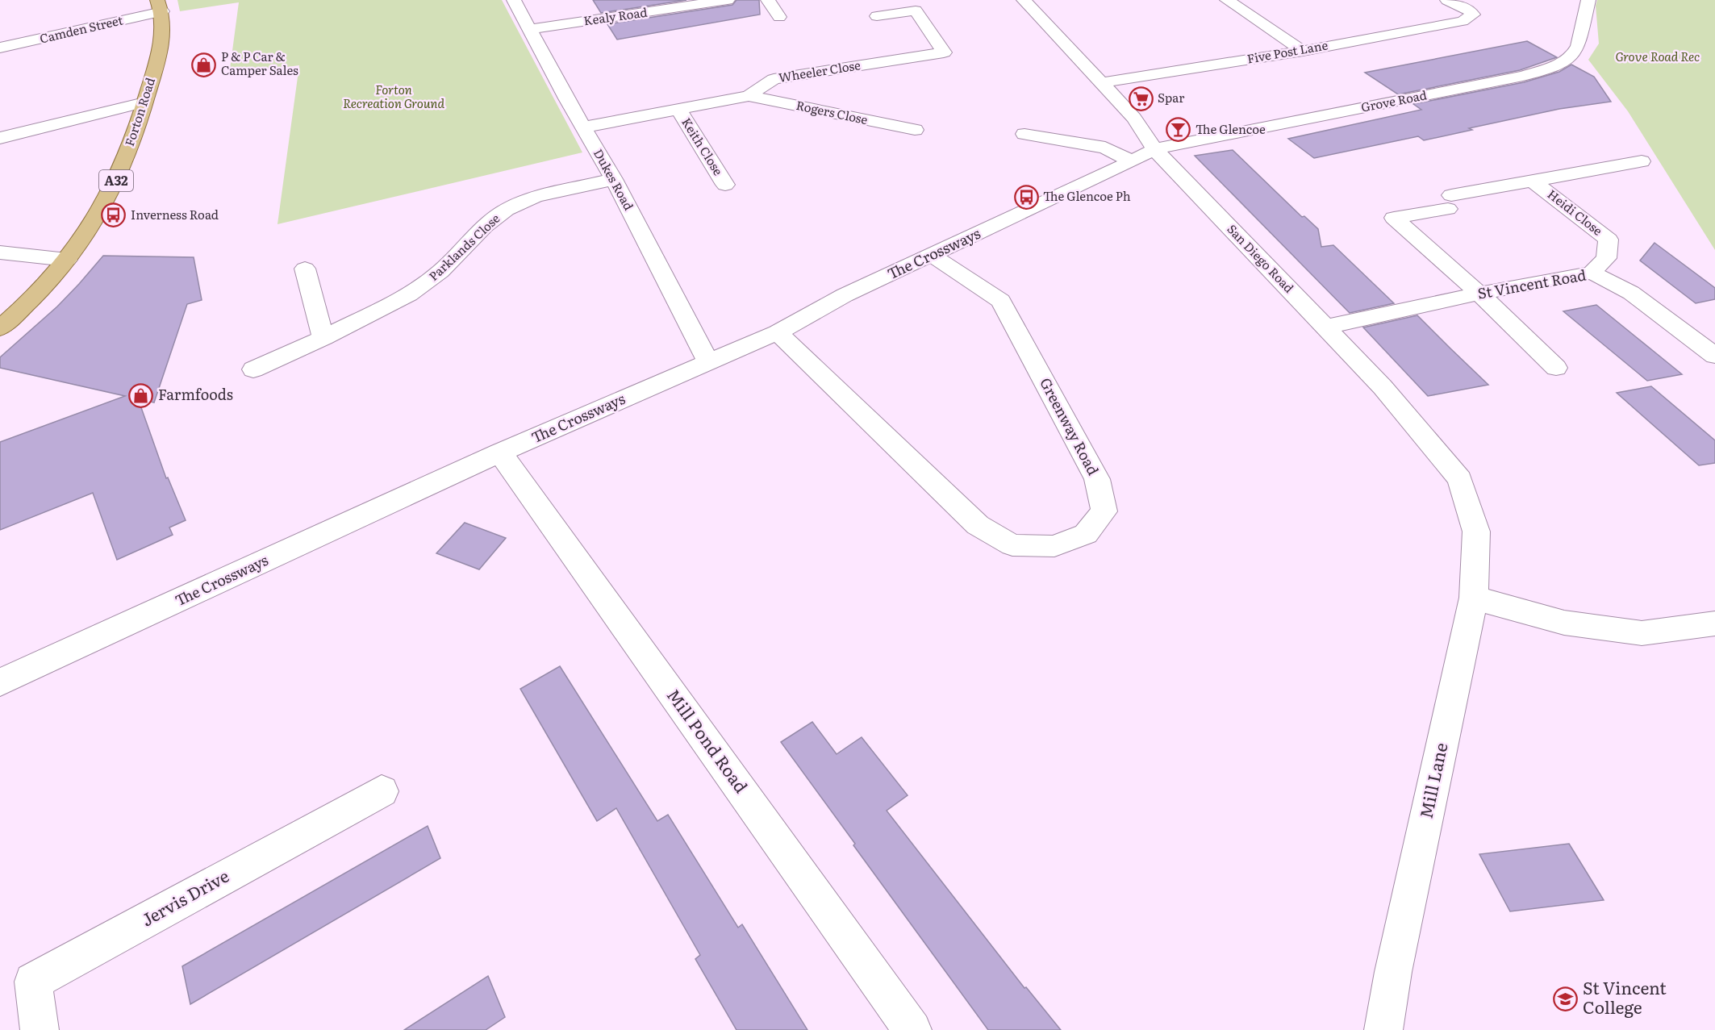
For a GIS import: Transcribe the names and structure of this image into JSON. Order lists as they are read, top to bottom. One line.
{"streets":{"main road":["Forton Road","A32"],"street":["Kealy Road","Camden Street","Five Post Lane","Wheeler Close","Grove Road","Rogers Close","Keith Close","Dukes Road","Heidi Close","Parklands Close","The Crossways","San Diego Road","St Vincent Road","Greenway Road","Mill Pond Road","Mill Lane","Jervis Drive"]},"crossings":[["Kealy Road","Dukes Road"],["Camden Street","Forton Road"],["Five Post Lane","San Diego Road"],["Wheeler Close","Rogers Close"],["Wheeler Close","Keith Close"],["Wheeler Close","Dukes Road"],["Grove Road","The Crossways"],["Grove Road","San Diego Road"],["Dukes Road","Parklands Close"],["Dukes Road","The Crossways"],["Heidi Close","St Vincent Road"],["The Crossways","San Diego Road"],["The Crossways","Greenway Road"],["The Crossways","Mill Pond Road"],["San Diego Road","St Vincent Road"],["San Diego Road","Mill Lane"]],"parks":["Grove Road Rec","Forton Recreation Ground"],"places":{"shop":["P & P Car & Camper Sales","Farmfoods"],"supermarket":["Spar"],"bar":["The Glencoe"],"bus stop":["The Glencoe Ph","Inverness Road"],"school or university":["St Vincent College"]}}
